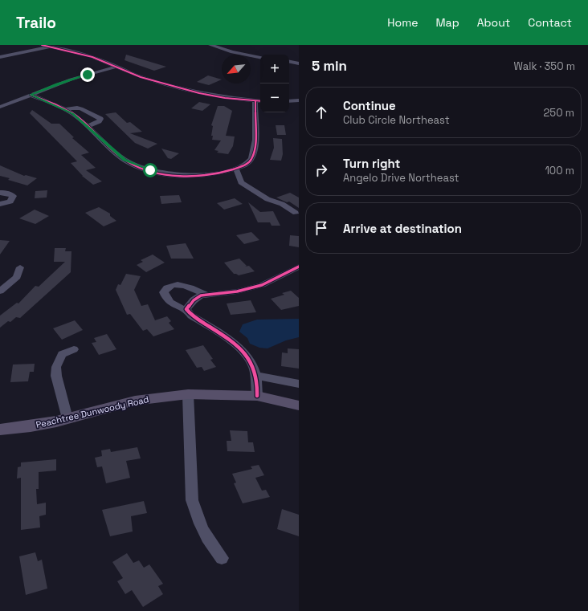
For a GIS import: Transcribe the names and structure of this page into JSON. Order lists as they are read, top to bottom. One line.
{"streets":{"main road":["Peachtree Dunwoody Road"]},"north":"bottom left","page":{"header":"Trailo","nav":["Home","Map","About","Contact"],"heading":["5 min","Walk · 350 m"],"map_buttons":["+","−"],"list":[["Continue","Club Circle Northeast","250 m"],["Turn right","Angelo Drive Northeast","100 m"],"Arrive at destination"]}}
